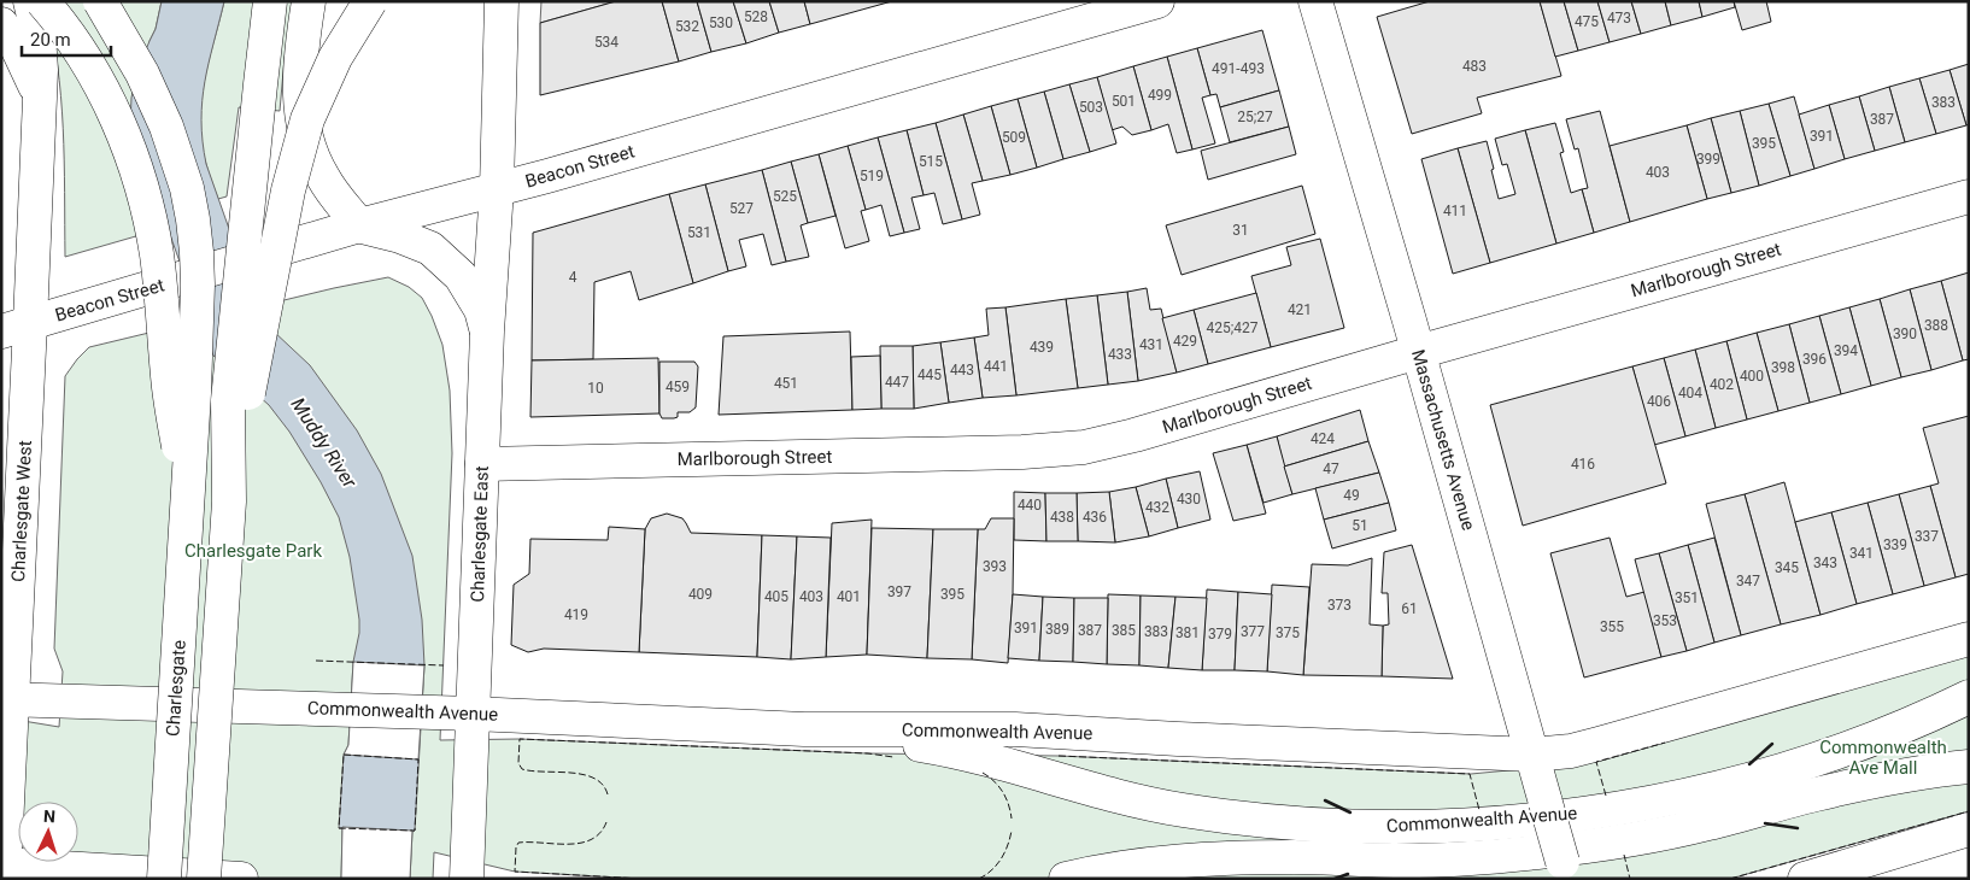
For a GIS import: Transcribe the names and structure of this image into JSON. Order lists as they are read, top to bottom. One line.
{"streets":{"main road":["Beacon Street","Marlborough Street","Massachusetts Avenue","Charlesgate West","Charlesgate East","Charlesgate","Commonwealth Avenue"]},"crossings":[["Beacon Street","Charlesgate West"],["Beacon Street","Charlesgate East"],["Marlborough Street","Massachusetts Avenue"],["Marlborough Street","Charlesgate East"],["Massachusetts Avenue","Commonwealth Avenue"],["Charlesgate West","Commonwealth Avenue"],["Charlesgate East","Commonwealth Avenue"]],"water":["Muddy River"],"parks":["Charlesgate Park","Commonwealth Ave Mall"],"house_numbers":["528","473","475","530","532","534","483","491-493","499","501","383","503","25;27","387","391","509","395","399","515","403","519","525","527","411","31","531","4","421","388","425;427","390","429","431","439","394","433","396","441","398","443","445","400","447","451","402","459","10","404","406","424","416","47","49","430","440","432","438","436","51","337","339","341","343","393","345","347","397","409","395","405","403","401","351","373","61","419","353","355","391","389","387","385","383","377","381","375","379"],"scale_bar":"20 m","north":"top"}
